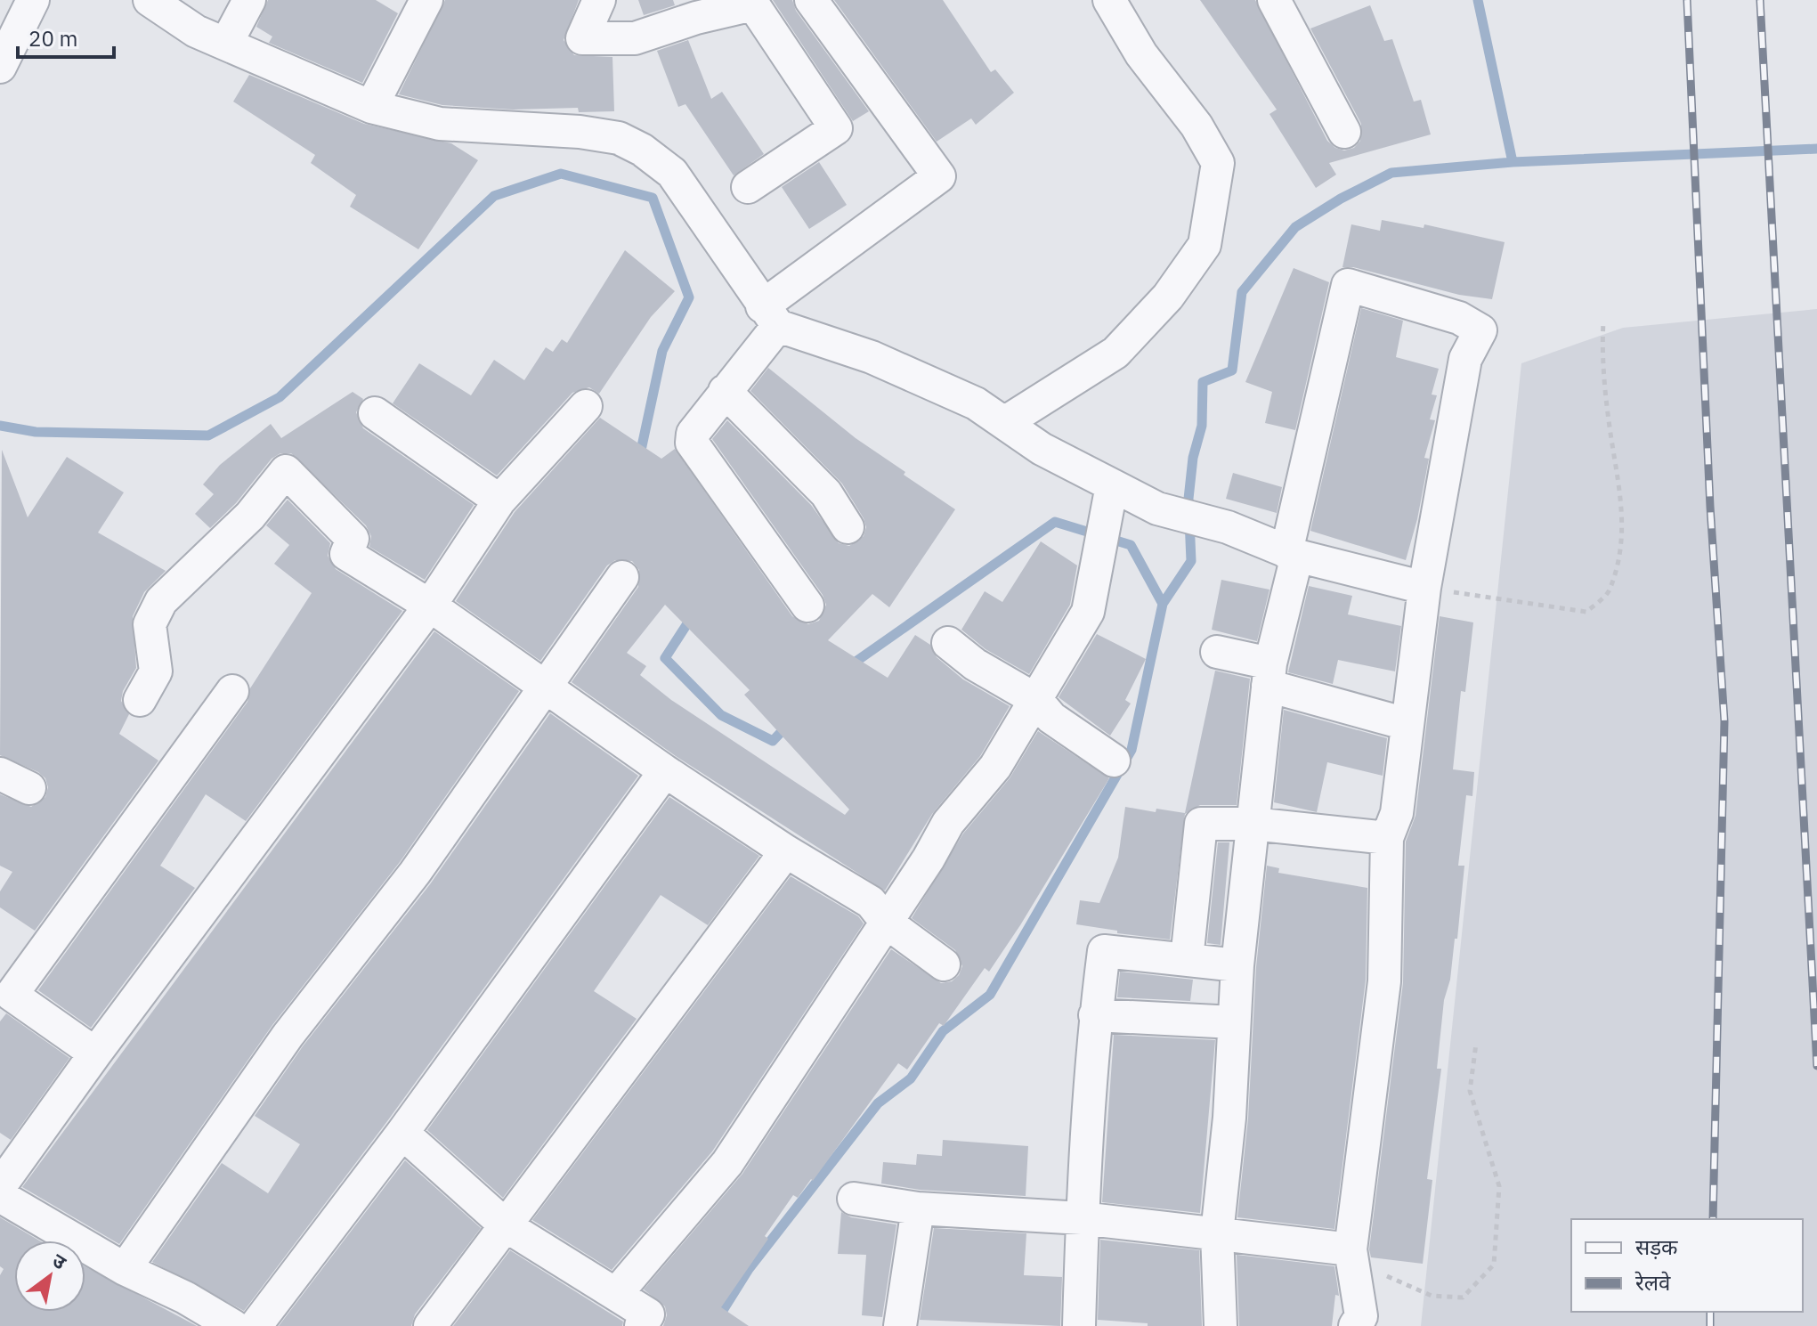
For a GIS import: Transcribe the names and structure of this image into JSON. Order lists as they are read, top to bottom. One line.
{"legend":["सड़क","रेलवे"],"scale_bar":"20 m","north":"top right"}
